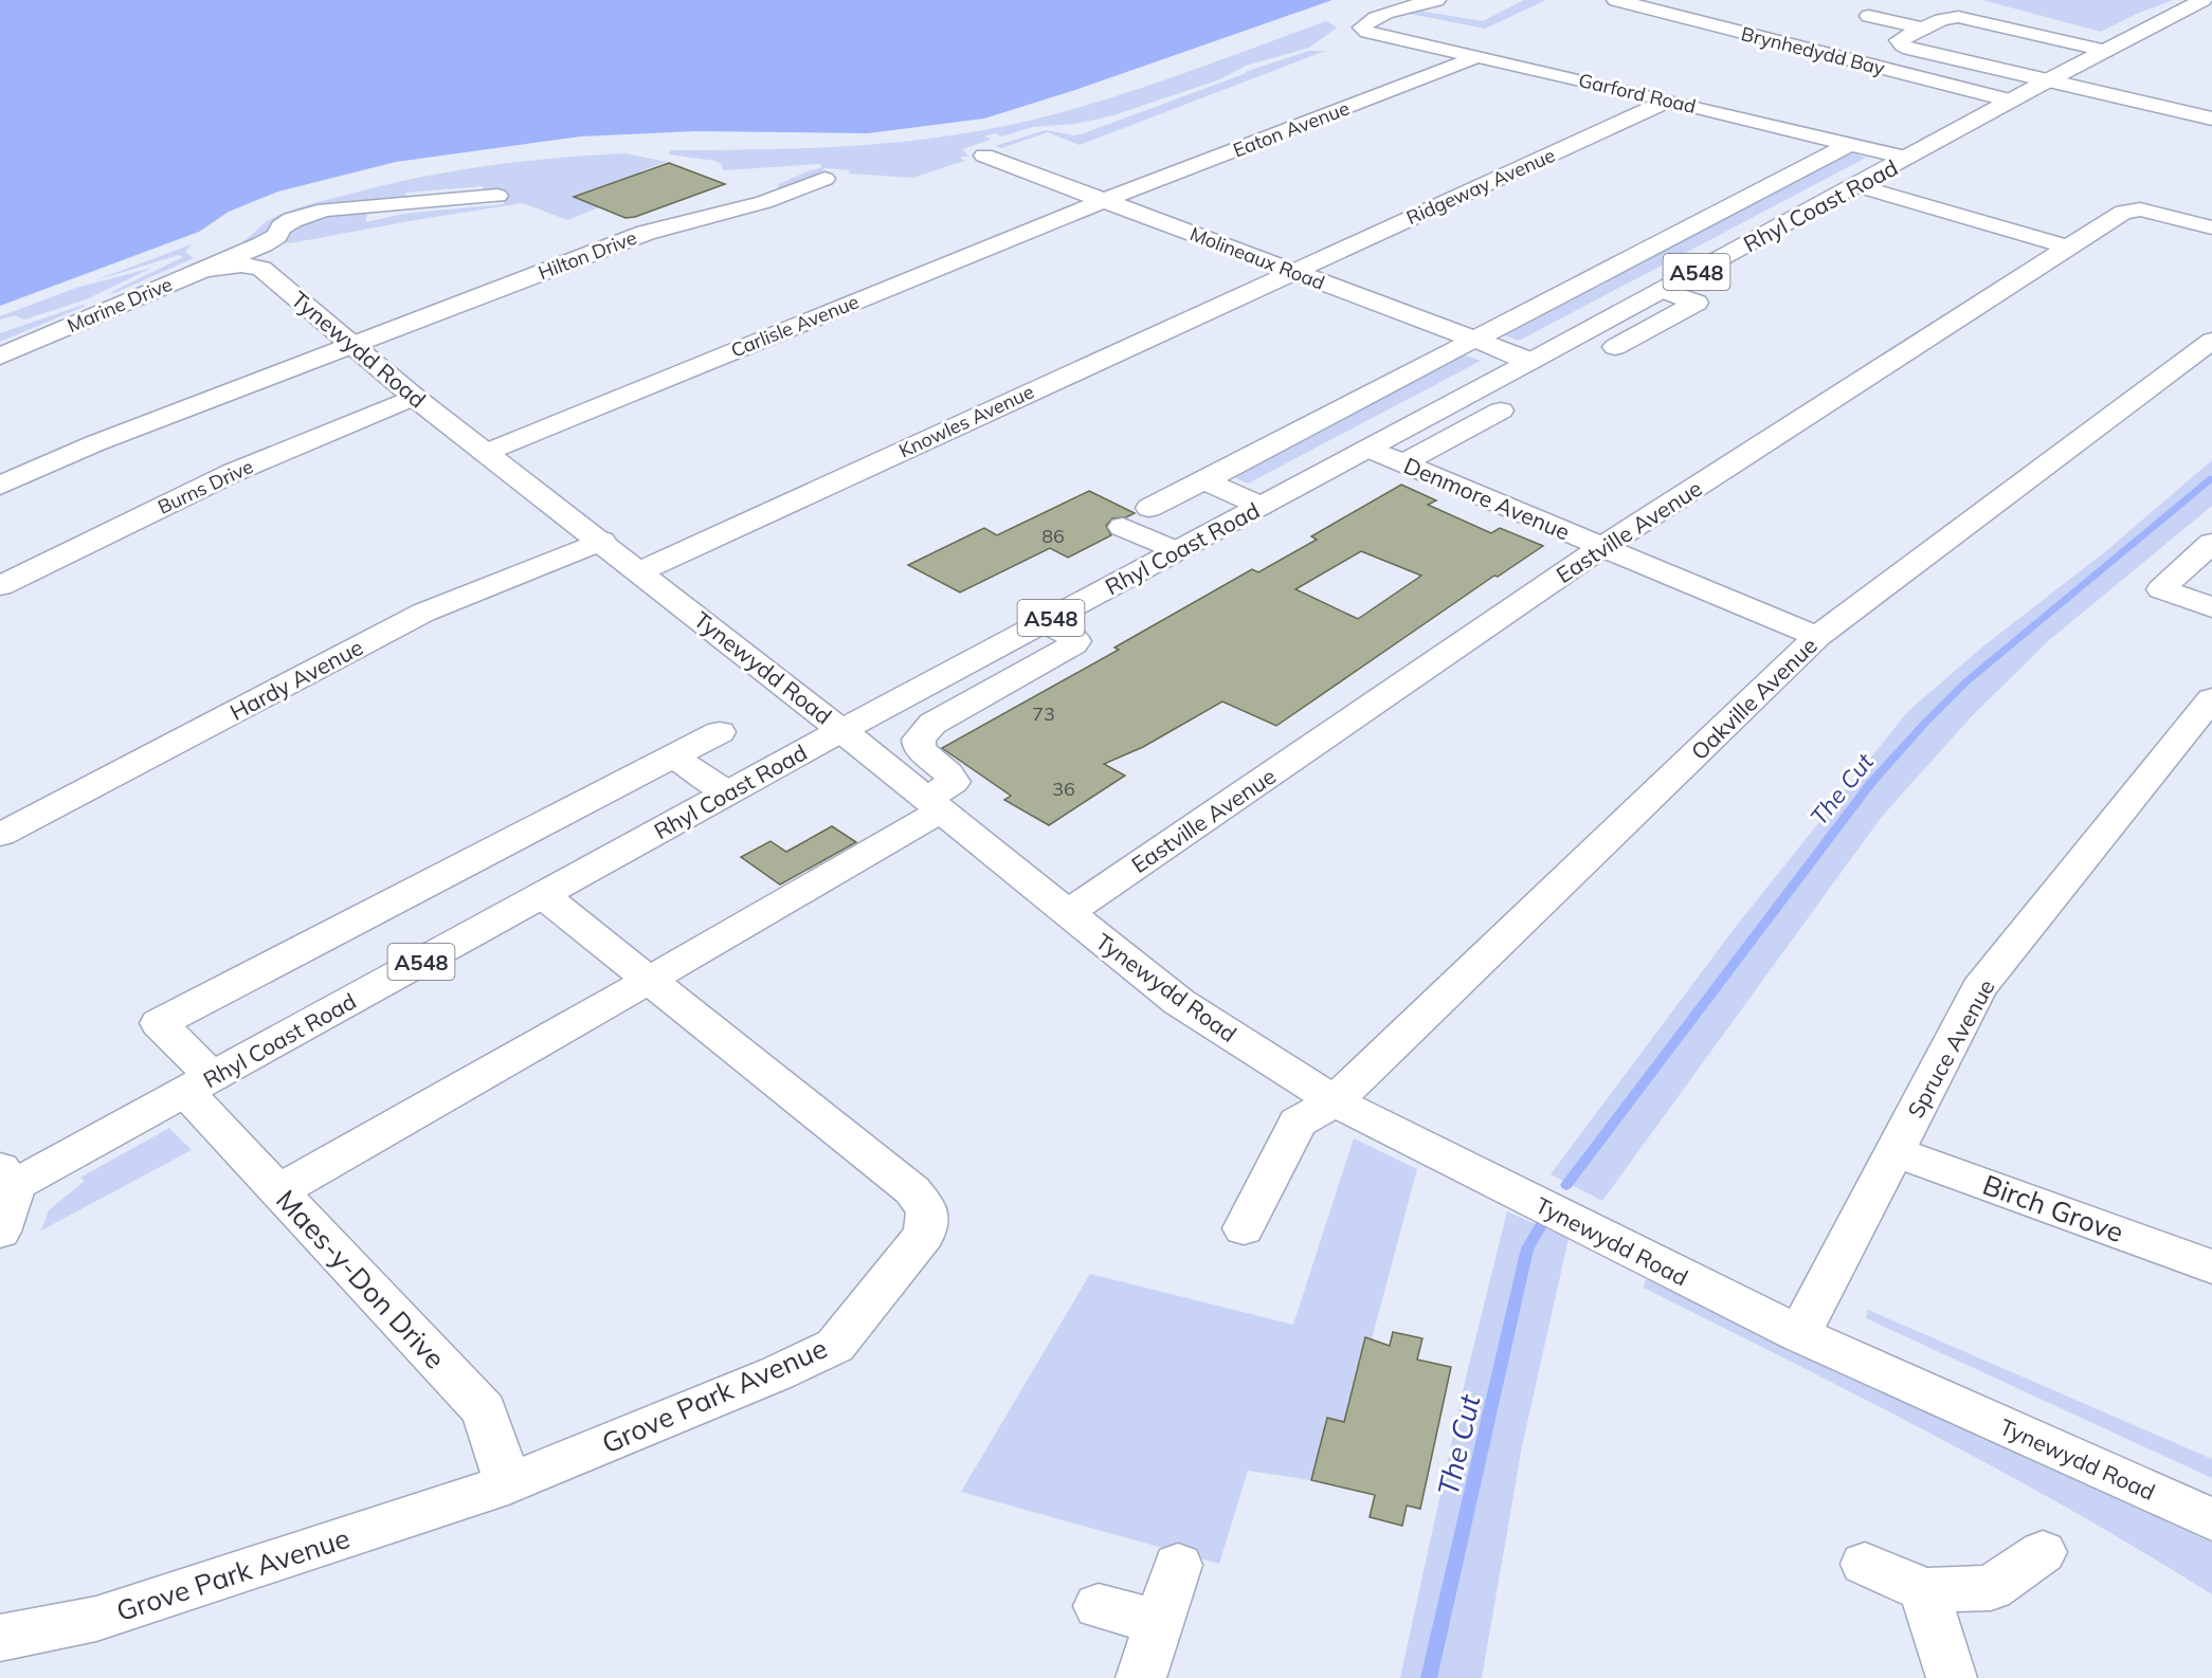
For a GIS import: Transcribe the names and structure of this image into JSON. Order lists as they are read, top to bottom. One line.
{"streets":{"street":["Brynhedydd Bay","Garford Road","Eaton Avenue","Ridgeway Avenue","Rhyl Coast Road","Hilton Drive","Molineaux Road","A548","Marine Drive","Carlisle Avenue","Tynewydd Road","Knowles Avenue","Burns Drive","Denmore Avenue","Eastville Avenue","Hardy Avenue","Oakville Avenue","Spruce Avenue","Birch Grove","Maes-y-Don Drive","Grove Park Avenue"]},"crossings":[["Brynhedydd Bay","Rhyl Coast Road"],["Garford Road","Eaton Avenue"],["Garford Road","Ridgeway Avenue"],["Garford Road","Rhyl Coast Road"],["Eaton Avenue","Molineaux Road"],["Eaton Avenue","Carlisle Avenue"],["Ridgeway Avenue","Molineaux Road"],["Ridgeway Avenue","Knowles Avenue"],["Rhyl Coast Road","Molineaux Road"],["Rhyl Coast Road","Tynewydd Road"],["Rhyl Coast Road","Denmore Avenue"],["Rhyl Coast Road","Maes-y-Don Drive"],["Rhyl Coast Road","Grove Park Avenue"],["Hilton Drive","Tynewydd Road"],["Molineaux Road","Carlisle Avenue"],["Molineaux Road","Knowles Avenue"],["Marine Drive","Tynewydd Road"],["Carlisle Avenue","Tynewydd Road"],["Tynewydd Road","Knowles Avenue"],["Tynewydd Road","Burns Drive"],["Tynewydd Road","Eastville Avenue"],["Tynewydd Road","Hardy Avenue"],["Tynewydd Road","Oakville Avenue"],["Tynewydd Road","Spruce Avenue"],["Denmore Avenue","Eastville Avenue"],["Denmore Avenue","Oakville Avenue"],["Spruce Avenue","Birch Grove"],["Maes-y-Don Drive","Grove Park Avenue"]],"water":["The Cut"],"house_numbers":["86","73","36"]}
